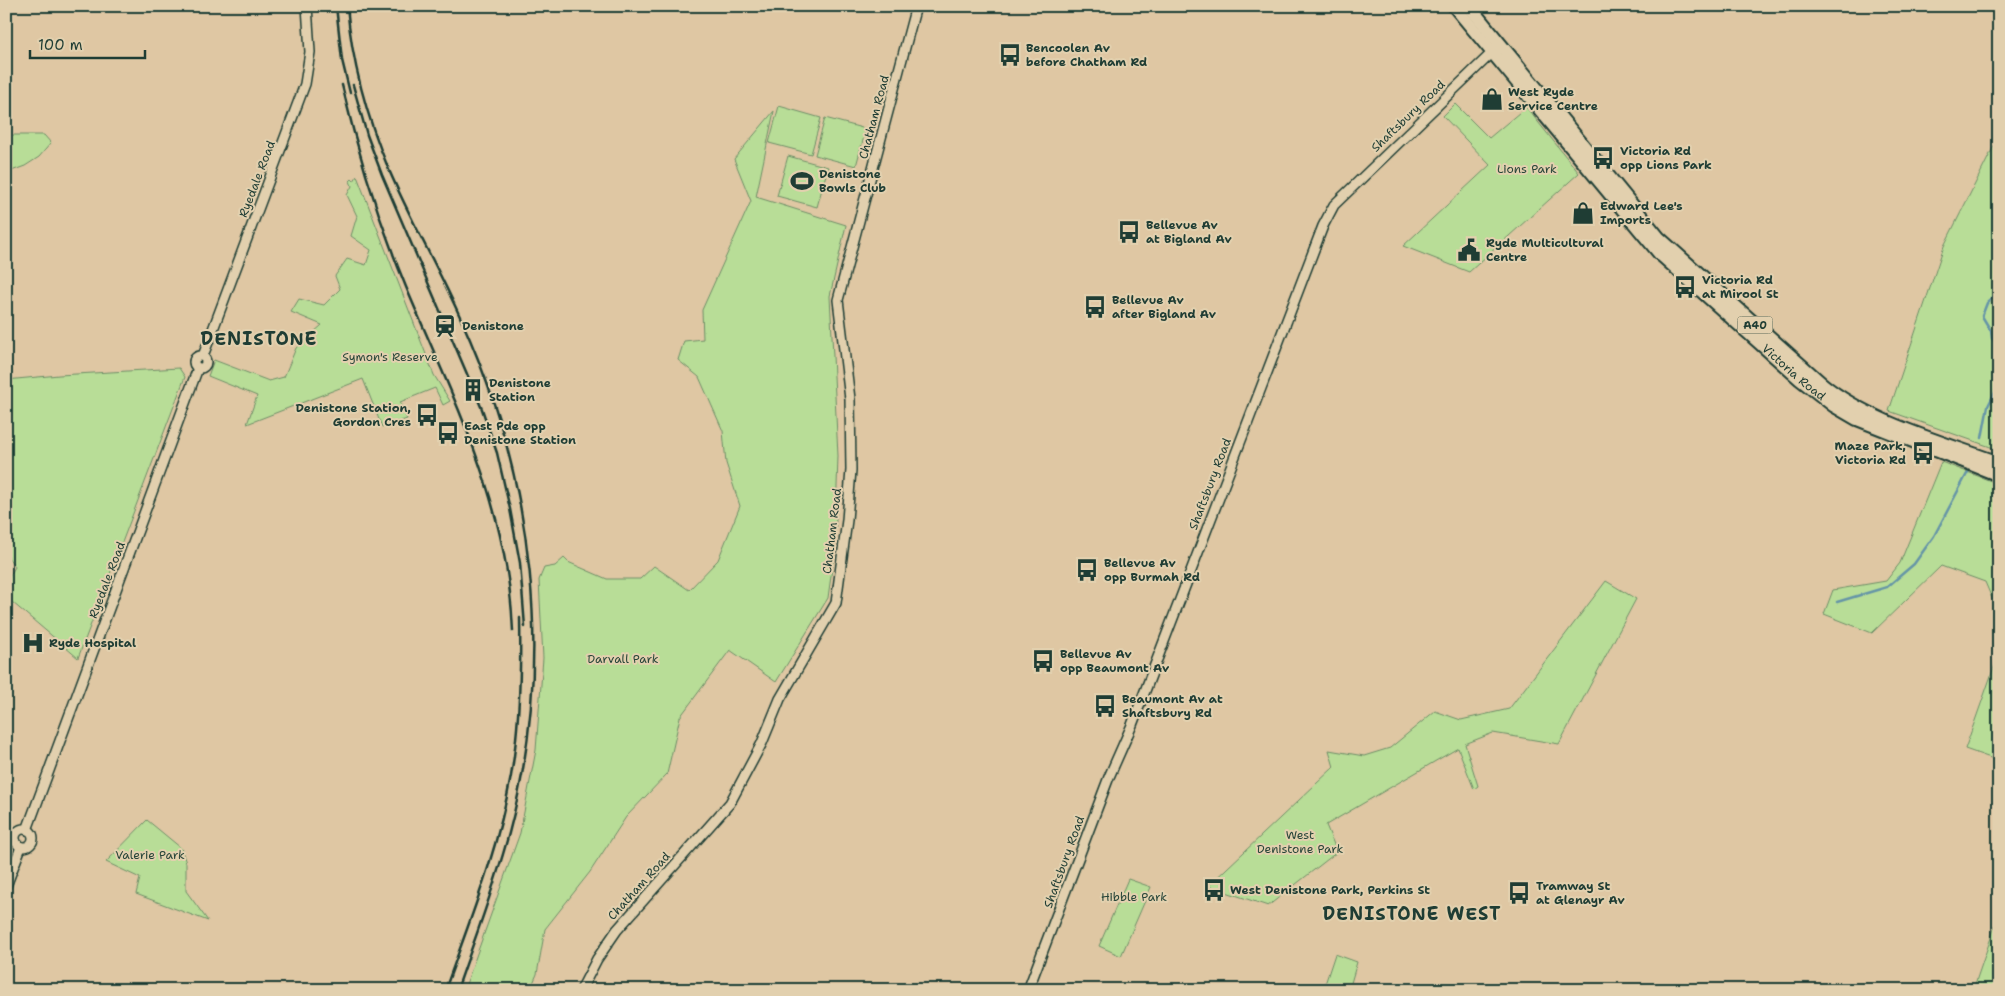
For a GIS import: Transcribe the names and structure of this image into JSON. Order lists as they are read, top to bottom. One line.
{"streets":{"highway":["A40","Victoria Road"],"street":["Shaftsbury Road","Chatham Road","Ryedale Road"]},"crossings":[["Shaftsbury Road","Victoria Road"]],"districts":["DENISTONE","DENISTONE WEST"],"parks":["Lions Park","Symon's Reserve","Darvall Park","West Denistone Park","Valerie Park","Hibble Park"],"places":{"bus stop":["Bencoolen Av before Chatham Rd","Victoria Rd opp Lions Park","Bellevue Av at Bigland Av","Victoria Rd at Mirool St","Bellevue Av after Bigland Av","Denistone Station, Gordon Cres","East Pde opp Denistone Station","Maze Park, Victoria Rd","Bellevue Av opp Burmah Rd","Bellevue Av opp Beaumont Av","Beaumont Av at Shaftsbury Rd","West Denistone Park, Perkins St","Tramway St at Glenayr Av"],"shop":["West Ryde Service Centre","Edward Lee's Imports"],"sports":["Denistone Bowls Club"],"public building":["Ryde Multicultural Centre"],"station":["Denistone"],"building":["Denistone Station"],"hospital":["Ryde Hospital"]},"scale_bar":"100 m"}
